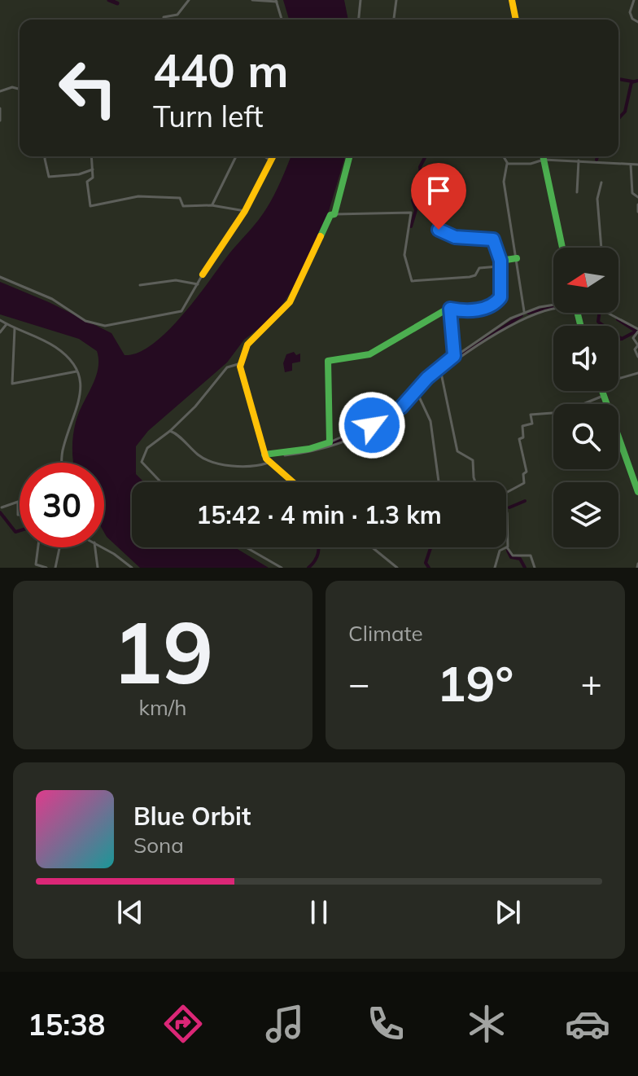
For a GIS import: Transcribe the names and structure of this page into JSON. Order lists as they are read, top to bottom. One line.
{"north":"left","page":{"turn":["440 m","Turn left"],"limit":"30","trip":"15:42 · 4 min · 1.3 km","tile":[["19","km/h"],"Climate"],"heat":["−","19°","+"],"song":["Blue Orbit","Sona"],"tabs":"15:38"}}
